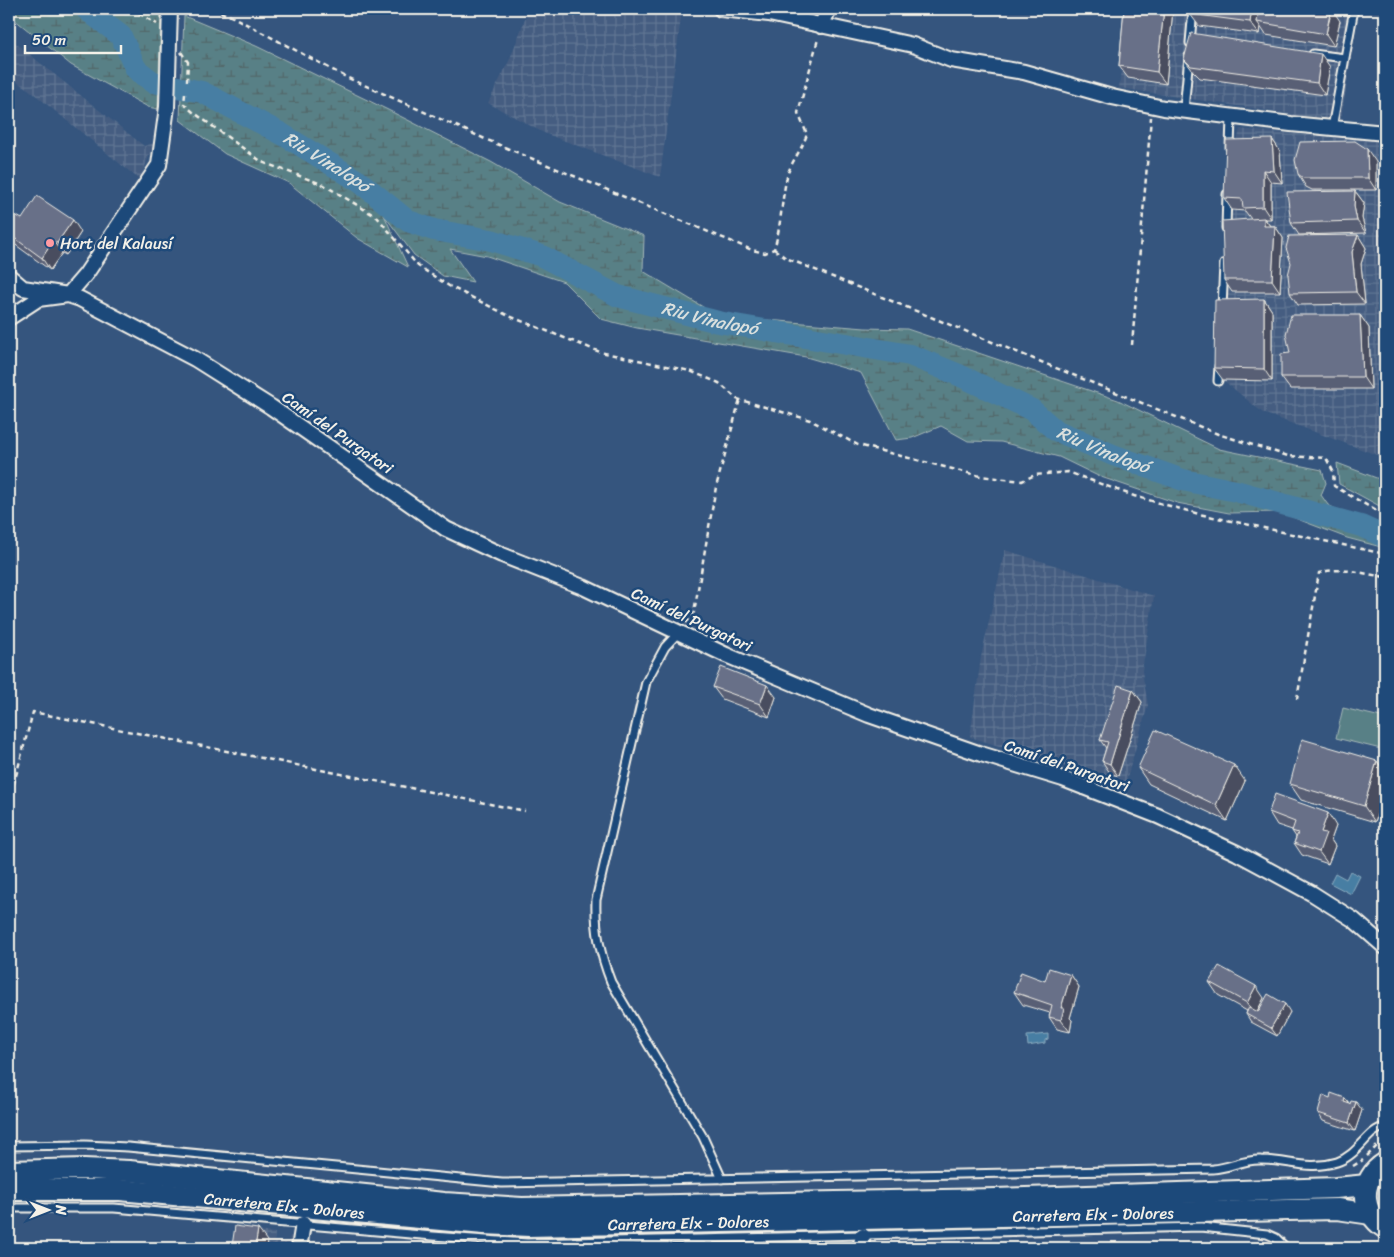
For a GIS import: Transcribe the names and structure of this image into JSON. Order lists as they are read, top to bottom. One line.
{"streets":{"main road":["Carretera Elx - Dolores"],"street":["Camí del Purgatori"]},"water":["Riu Vinalopó"],"places":["Hort del Kalausí"],"scale_bar":"50 m","north":"right"}
